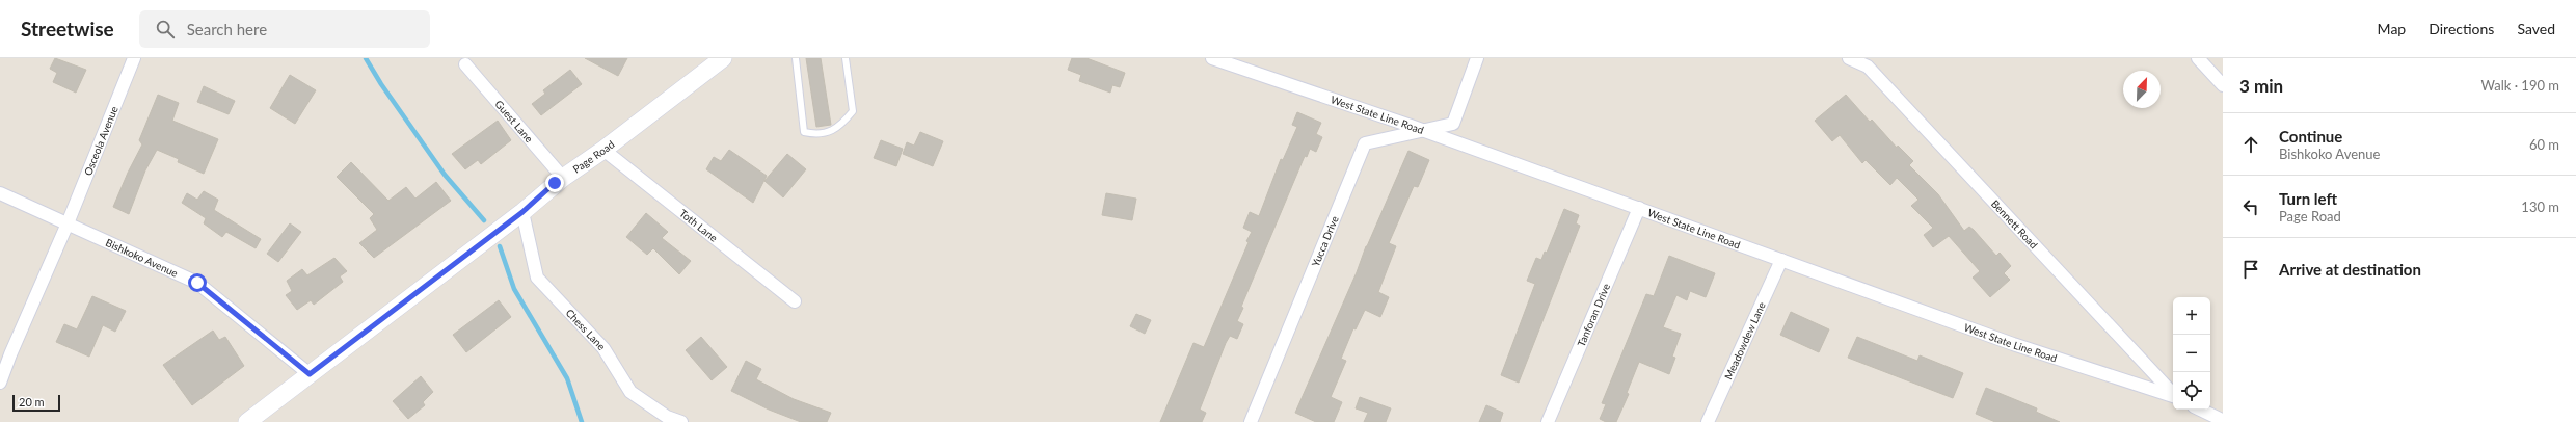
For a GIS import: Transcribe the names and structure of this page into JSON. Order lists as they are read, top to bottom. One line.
{"streets":{"main road":["Page Road"],"street":["West State Line Road","Guest Lane","Osceola Avenue","Bennett Road","Toth Lane","Yucca Drive","Bishkoko Avenue","Tanforan Drive","Chess Lane","Meadowdew Lane"]},"crossings":[["West State Line Road","Yucca Drive"],["West State Line Road","Tanforan Drive"],["West State Line Road","Meadowdew Lane"],["Guest Lane","Page Road"],["Osceola Avenue","Bishkoko Avenue"],["Page Road","Toth Lane"],["Page Road","Bishkoko Avenue"],["Page Road","Chess Lane"]],"scale_bar":"20 m","north":"top right","page":{"header":"Streetwise","search":"Search here","nav":["Map","Directions","Saved"],"heading":["3 min","Walk · 190 m"],"list":[["Continue","Bishkoko Avenue","60 m"],["Turn left","Page Road","130 m"],"Arrive at destination"],"map_buttons":["+","−"],"scale":"20 m"}}
